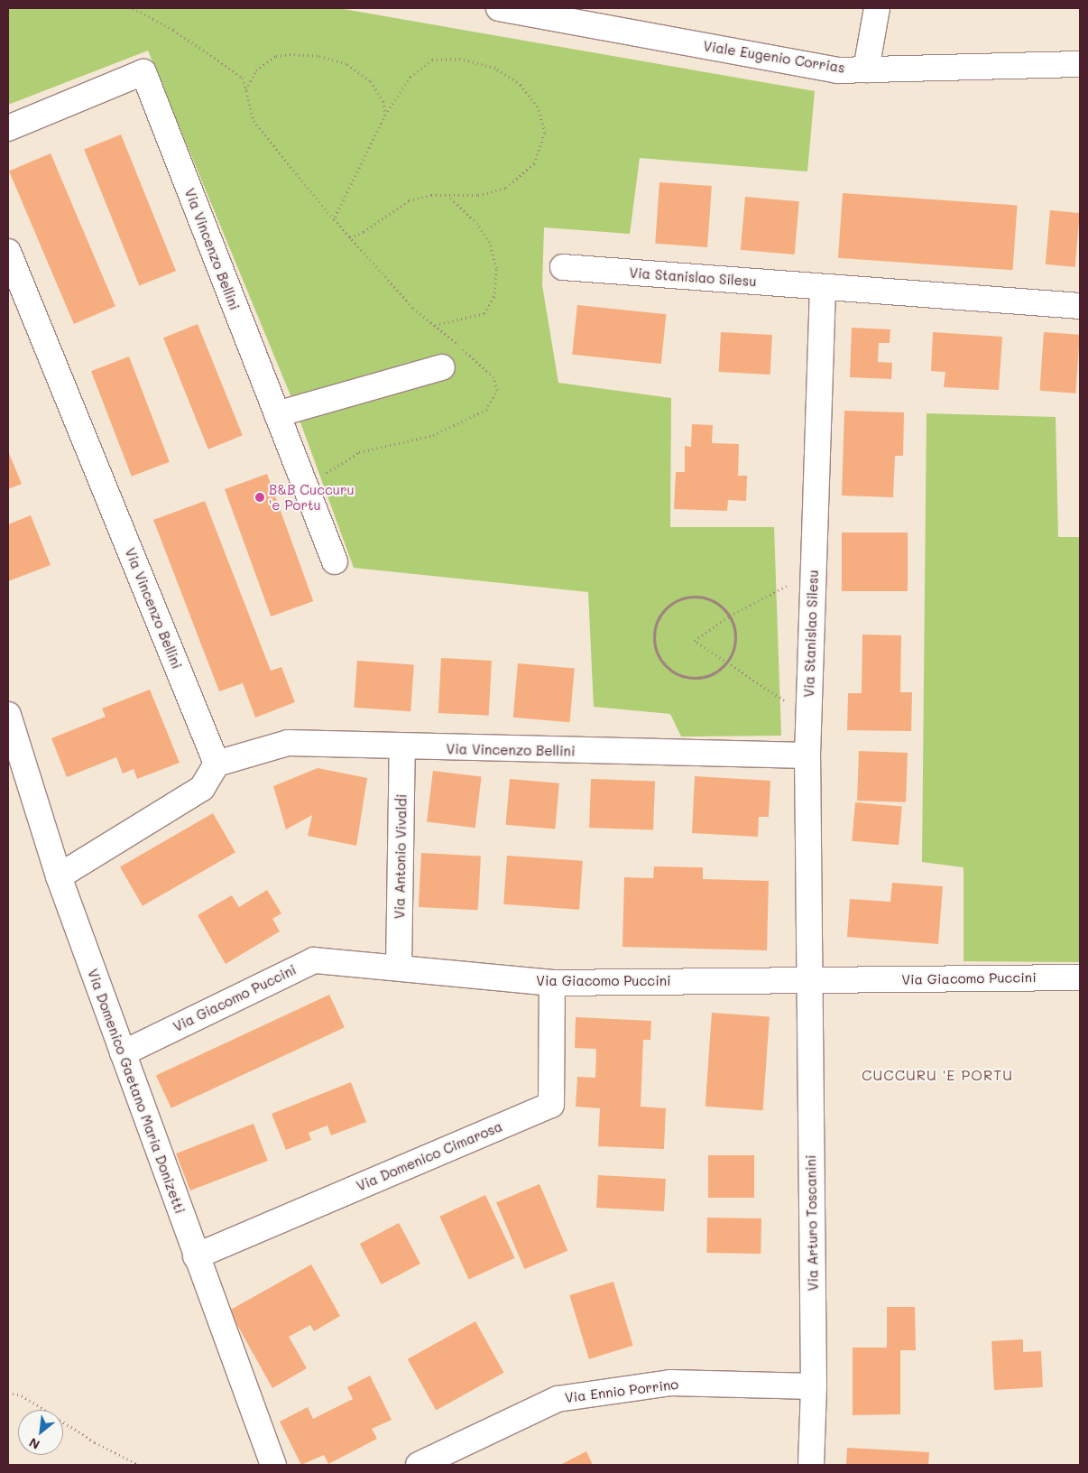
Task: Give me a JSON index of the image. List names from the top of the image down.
{
  "streets": {
    "street": [
      "Viale Eugenio Corrias",
      "Via Vincenzo Bellini",
      "Via Stanislao Silesu",
      "Via Antonio Vivaldi",
      "Via Giacomo Puccini",
      "Via Domenico Gaetano Maria Donizetti",
      "Via Domenico Cimarosa",
      "Via Arturo Toscanini",
      "Via Ennio Porrino"
    ]
  },
  "crossings": [
    ["Via Vincenzo Bellini", "Via Stanislao Silesu"],
    ["Via Vincenzo Bellini", "Via Antonio Vivaldi"],
    ["Via Stanislao Silesu", "Via Giacomo Puccini"],
    ["Via Stanislao Silesu", "Via Arturo Toscanini"],
    ["Via Antonio Vivaldi", "Via Giacomo Puccini"],
    ["Via Giacomo Puccini", "Via Domenico Gaetano Maria Donizetti"],
    ["Via Giacomo Puccini", "Via Domenico Cimarosa"],
    ["Via Giacomo Puccini", "Via Arturo Toscanini"],
    ["Via Domenico Gaetano Maria Donizetti", "Via Domenico Cimarosa"],
    ["Via Arturo Toscanini", "Via Ennio Porrino"]
  ],
  "districts": ["CUCCURU 'E PORTU"],
  "places": ["B&B Cuccuru 'e Portu"],
  "north": "bottom left"
}
